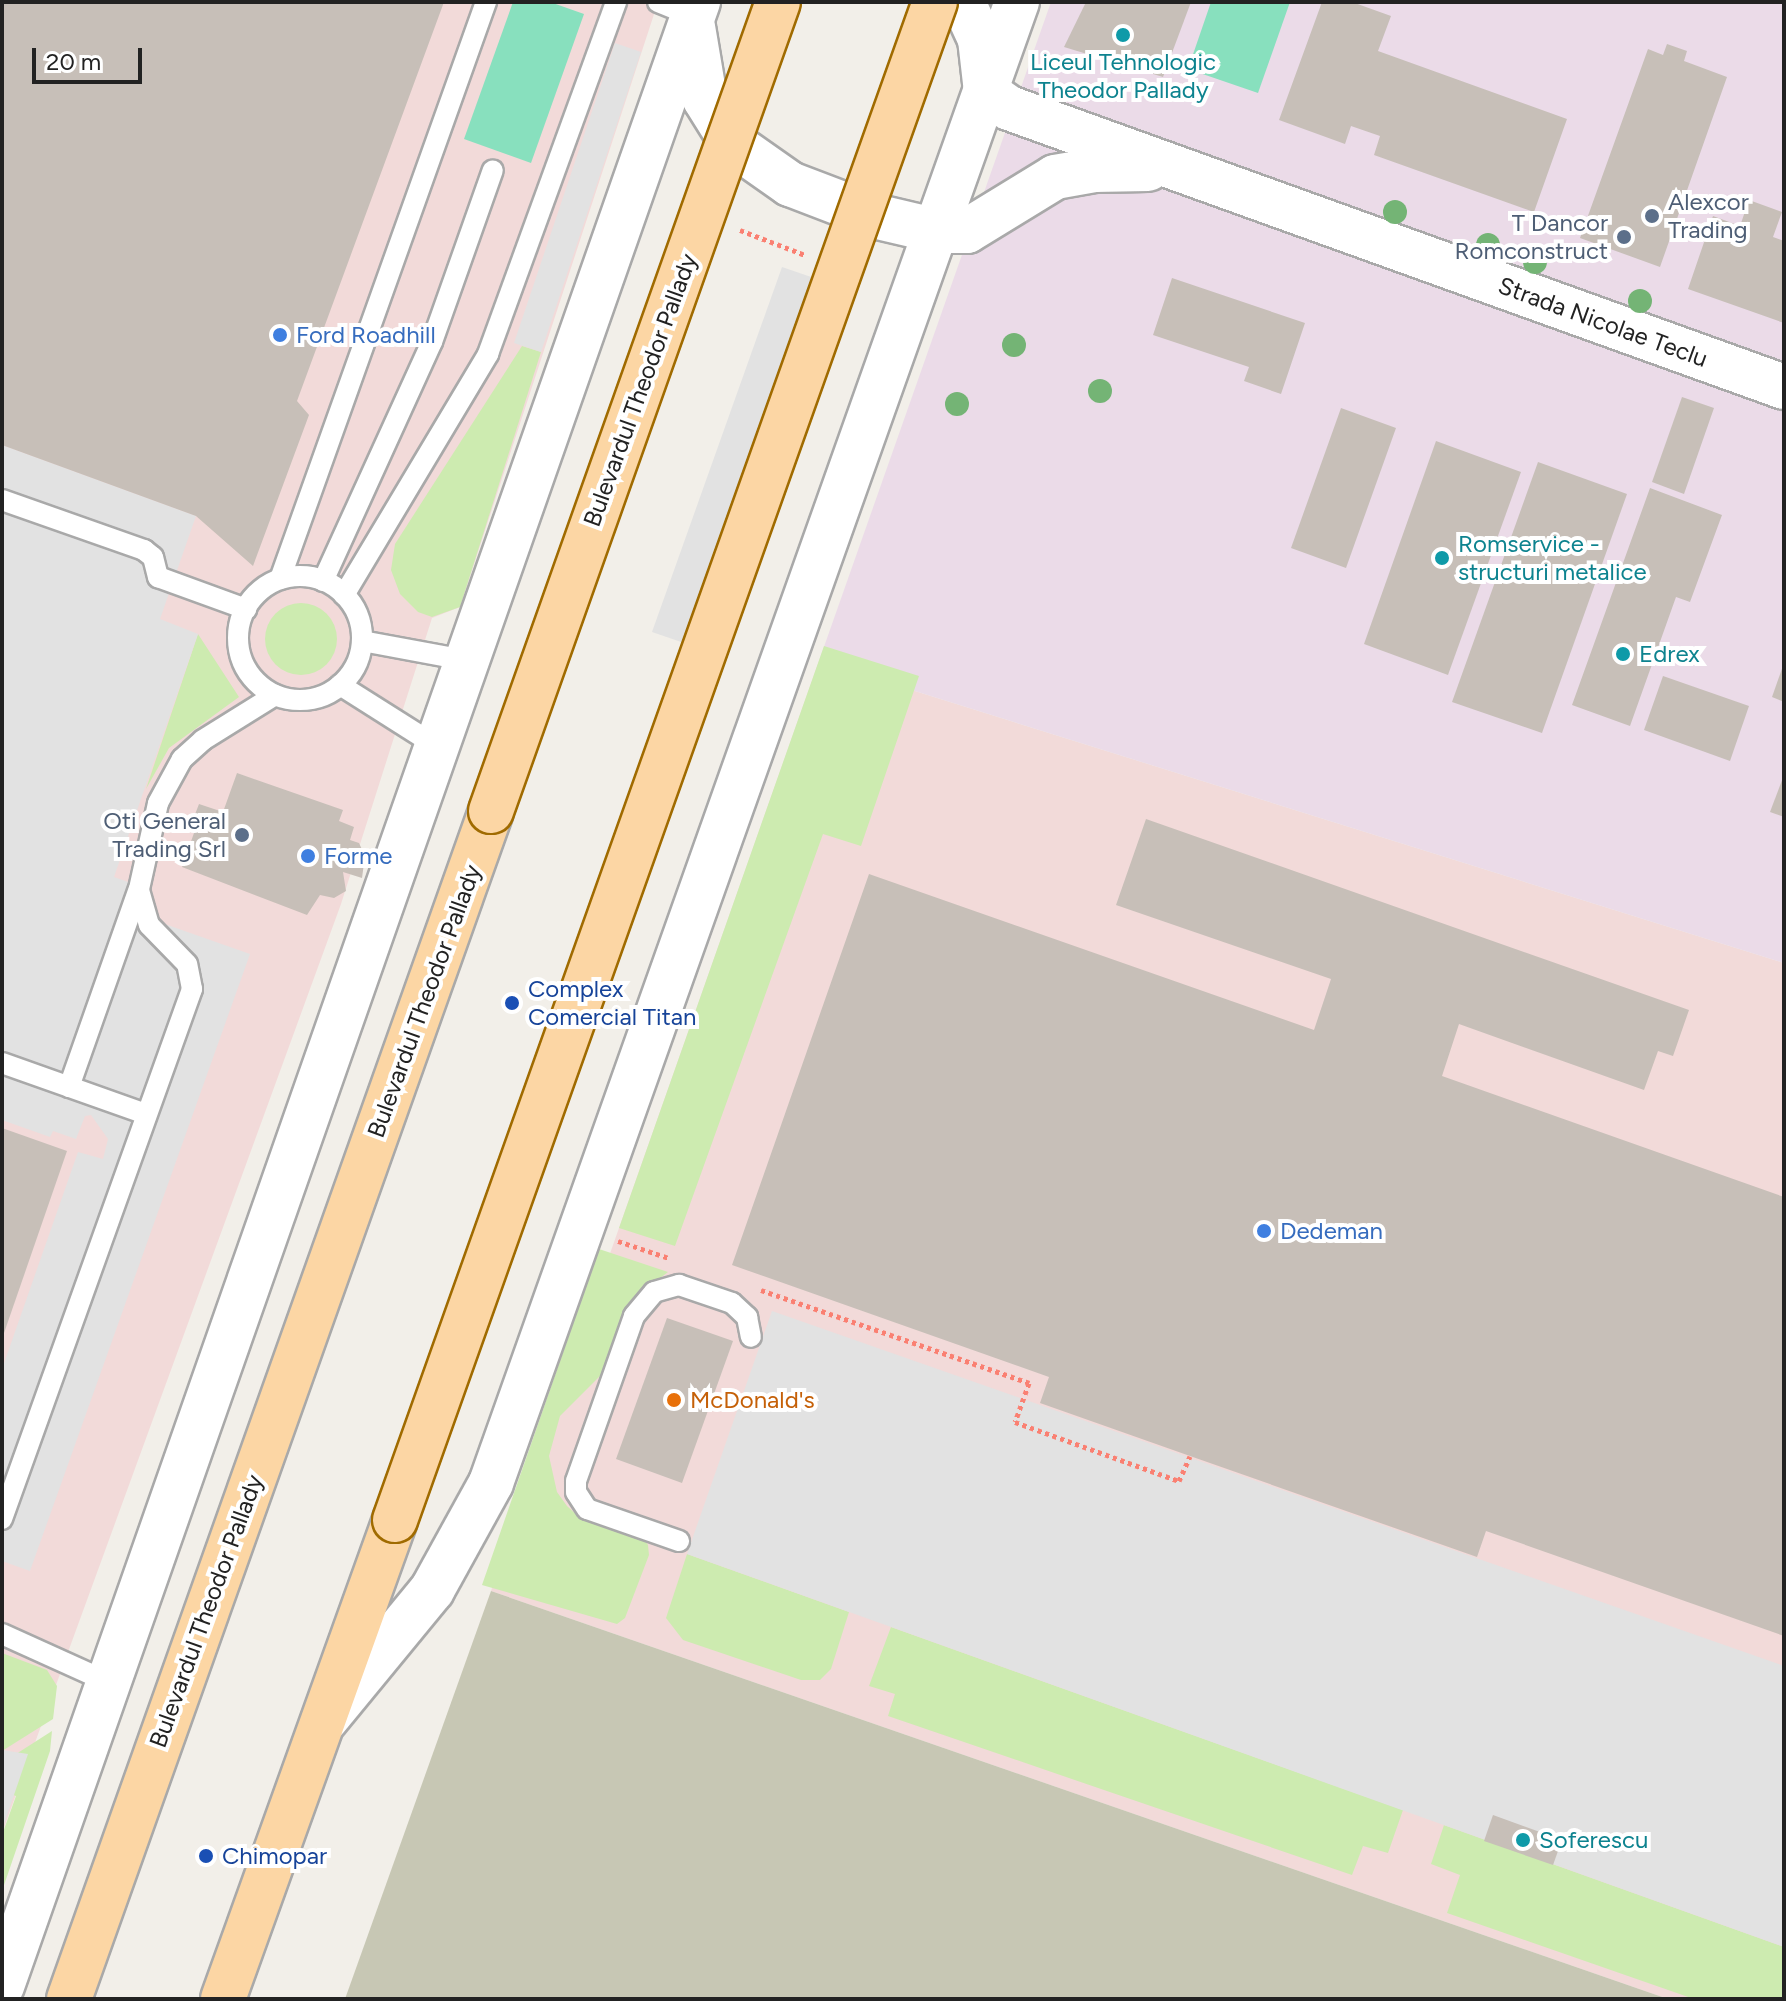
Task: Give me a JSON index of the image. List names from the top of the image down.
{
  "streets": {
    "main road": ["Bulevardul Theodor Pallady"],
    "street": ["Strada Nicolae Teclu"]
  },
  "places": [
    "Liceul Tehnologic Theodor Pallady",
    "Alexcor Trading",
    "T Dancor Romconstruct",
    "Ford Roadhill",
    "Romservice - structuri metalice",
    "Edrex",
    "Oti General Trading Srl",
    "Forme",
    "Complex Comercial Titan",
    "Dedeman",
    "McDonald's",
    "Soferescu",
    "Chimopar"
  ],
  "scale_bar": "20 m"
}
